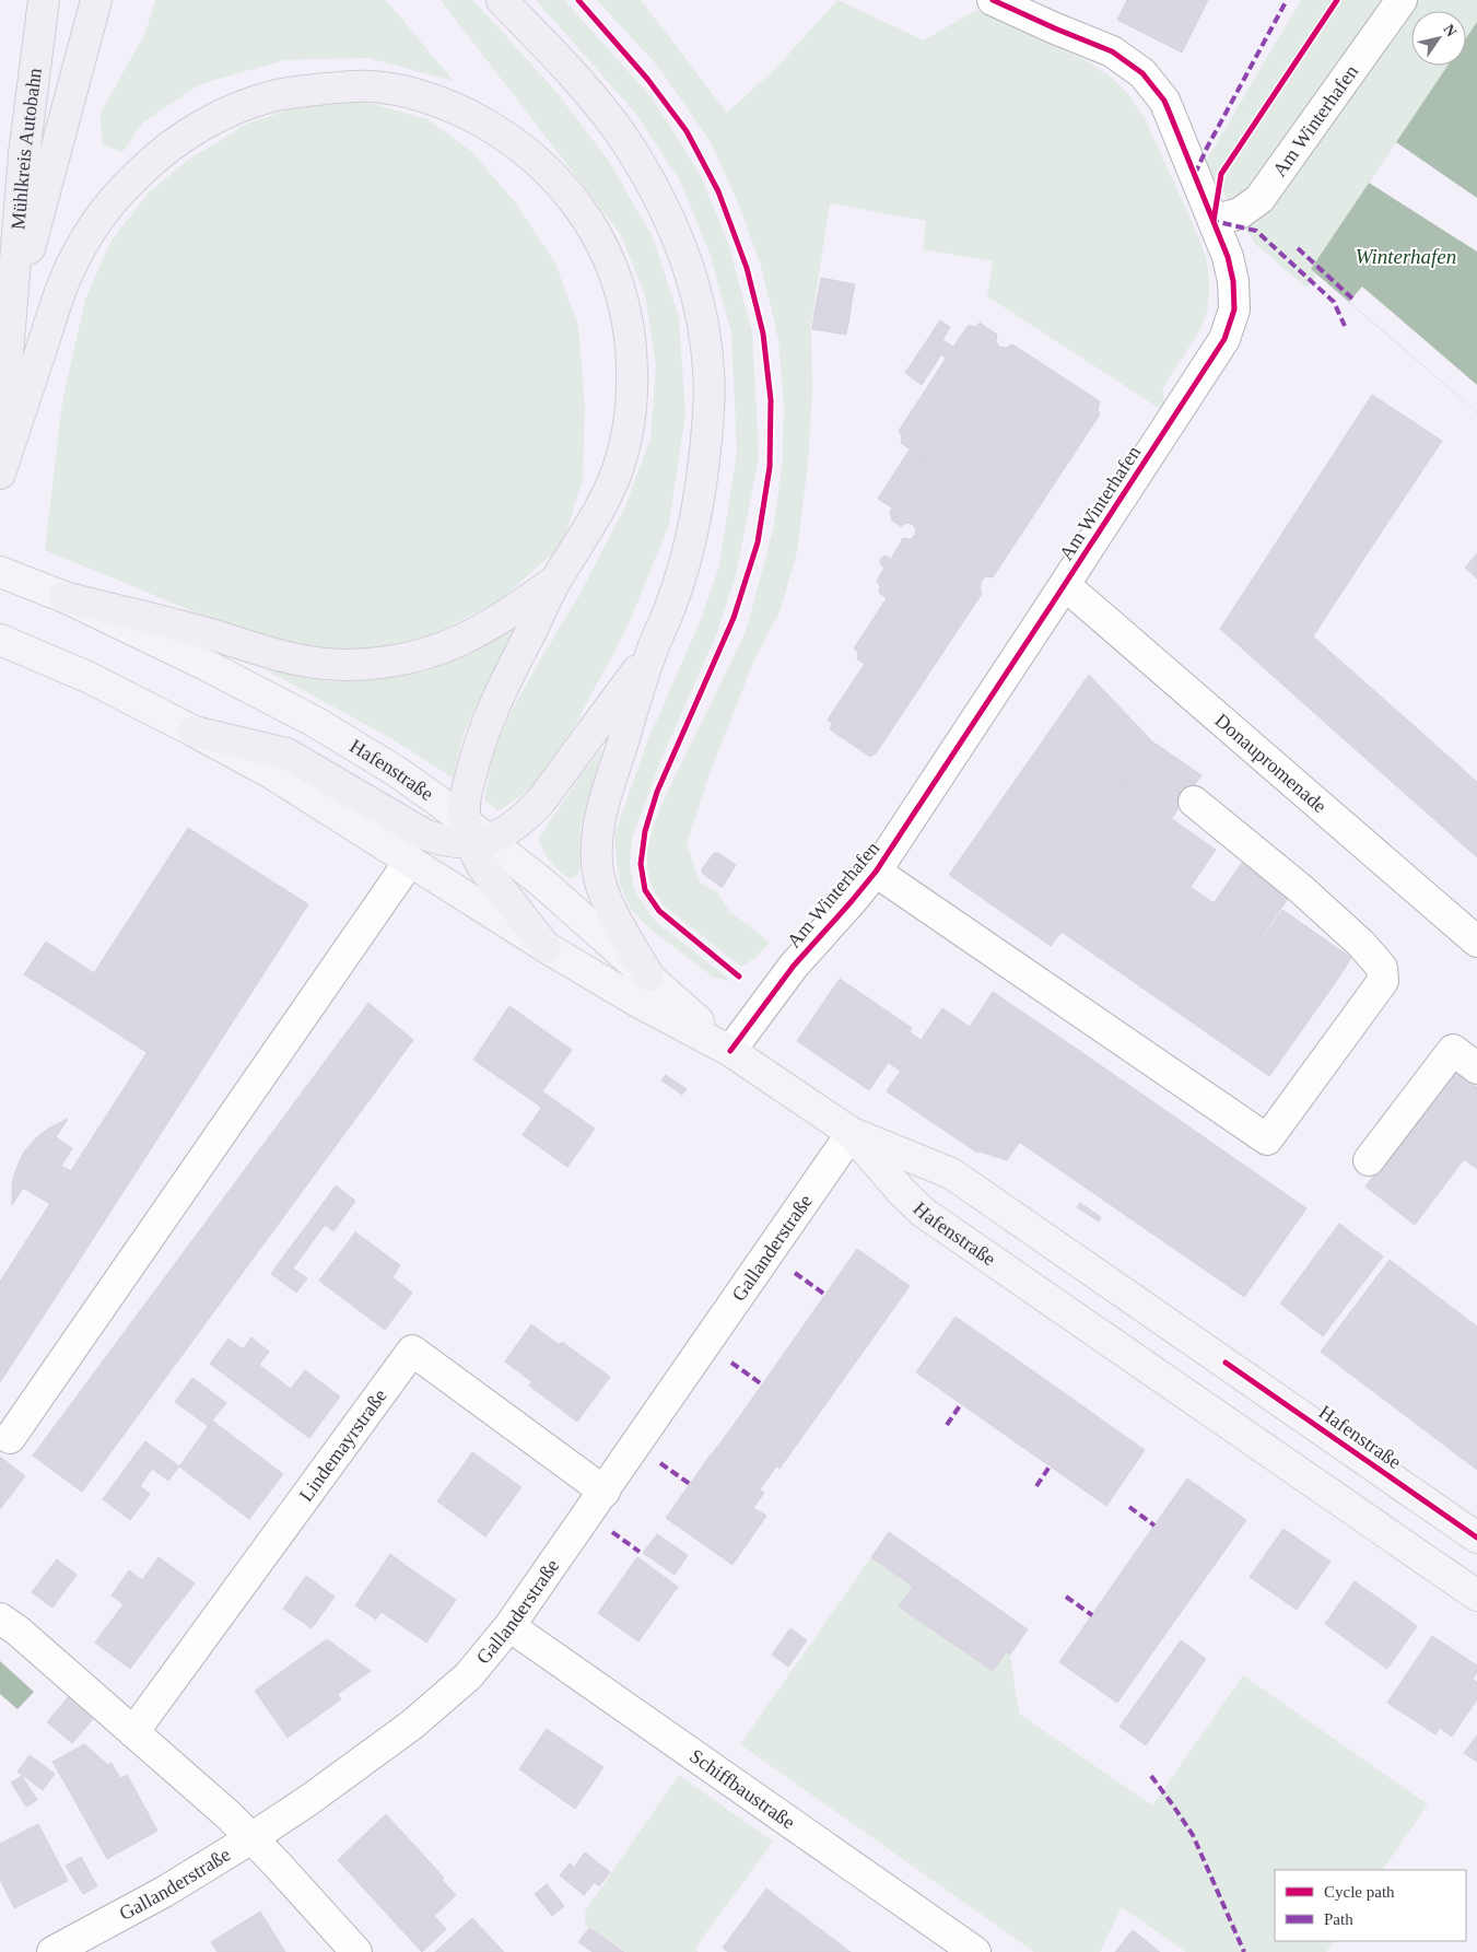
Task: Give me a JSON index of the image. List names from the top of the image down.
{
  "streets": {
    "highway": ["Mühlkreis Autobahn"],
    "main road": ["Hafenstraße"],
    "street": [
      "Am Winterhafen",
      "Donaupromenade",
      "Gallanderstraße",
      "Lindemayrstraße",
      "Schiffbaustraße"
    ]
  },
  "crossings": [
    ["Am Winterhafen", "Donaupromenade"],
    ["Am Winterhafen", "Hafenstraße"],
    ["Hafenstraße", "Gallanderstraße"],
    ["Gallanderstraße", "Lindemayrstraße"],
    ["Gallanderstraße", "Schiffbaustraße"]
  ],
  "water": ["Winterhafen"],
  "legend": ["Cycle path", "Path"],
  "north": "top right"
}
